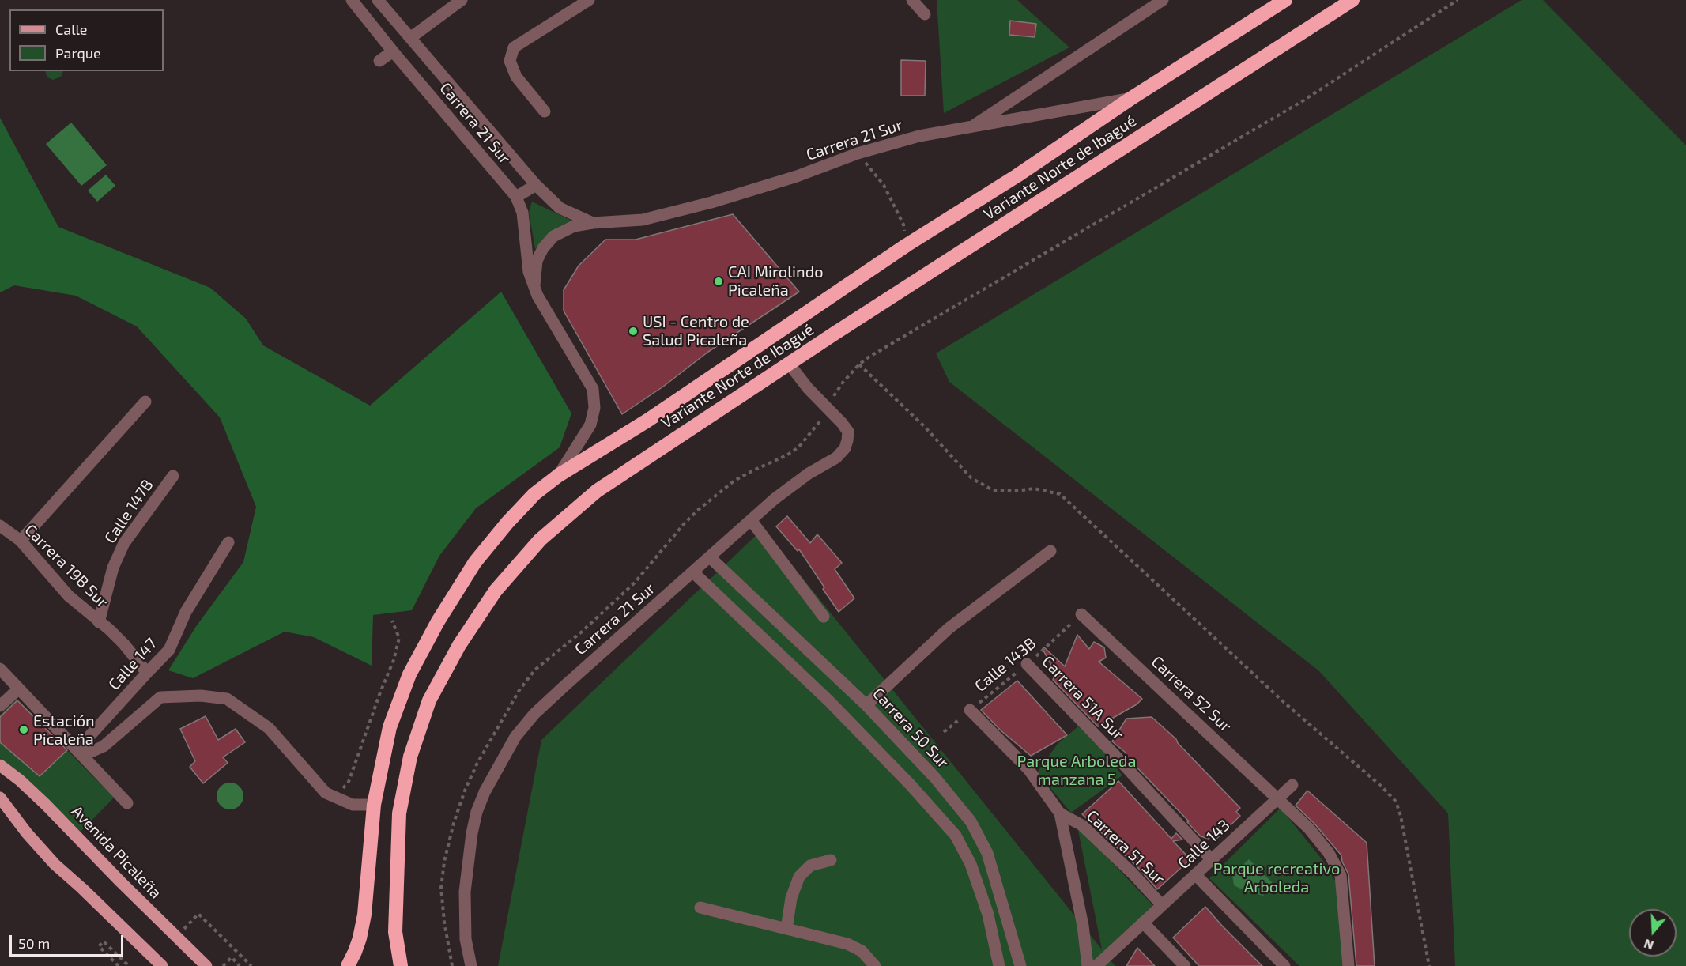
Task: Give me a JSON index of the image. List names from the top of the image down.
{
  "streets": {
    "highway": ["Variante Norte de Ibagué"],
    "main road": ["Avenida Picaleña"],
    "street": [
      "Carrera 21 Sur",
      "Calle 147B",
      "Carrera 19B Sur",
      "Calle 147",
      "Carrera 52 Sur",
      "Carrera 51A Sur",
      "Carrera 50 Sur",
      "Calle 143",
      "Carrera 51 Sur"
    ],
    "path": ["Calle 143B"]
  },
  "crossings": [
    ["Carrera 21 Sur", "Variante Norte de Ibagué"],
    ["Carrera 21 Sur", "Carrera 50 Sur"],
    ["Calle 147B", "Carrera 19B Sur"],
    ["Carrera 19B Sur", "Calle 147"],
    ["Calle 143B", "Carrera 52 Sur"],
    ["Calle 143B", "Carrera 51A Sur"],
    ["Calle 143B", "Carrera 51 Sur"],
    ["Carrera 52 Sur", "Calle 143"],
    ["Carrera 51A Sur", "Calle 143"],
    ["Calle 143", "Carrera 51 Sur"]
  ],
  "parks": ["Parque Arboleda manzana 5", "Parque recreativo Arboleda"],
  "places": ["CAI Mirolindo Picaleña", "USI - Centro de Salud Picaleña", "Estación Picaleña"],
  "legend": ["Calle", "Parque"],
  "scale_bar": "50 m",
  "north": "bottom"
}
